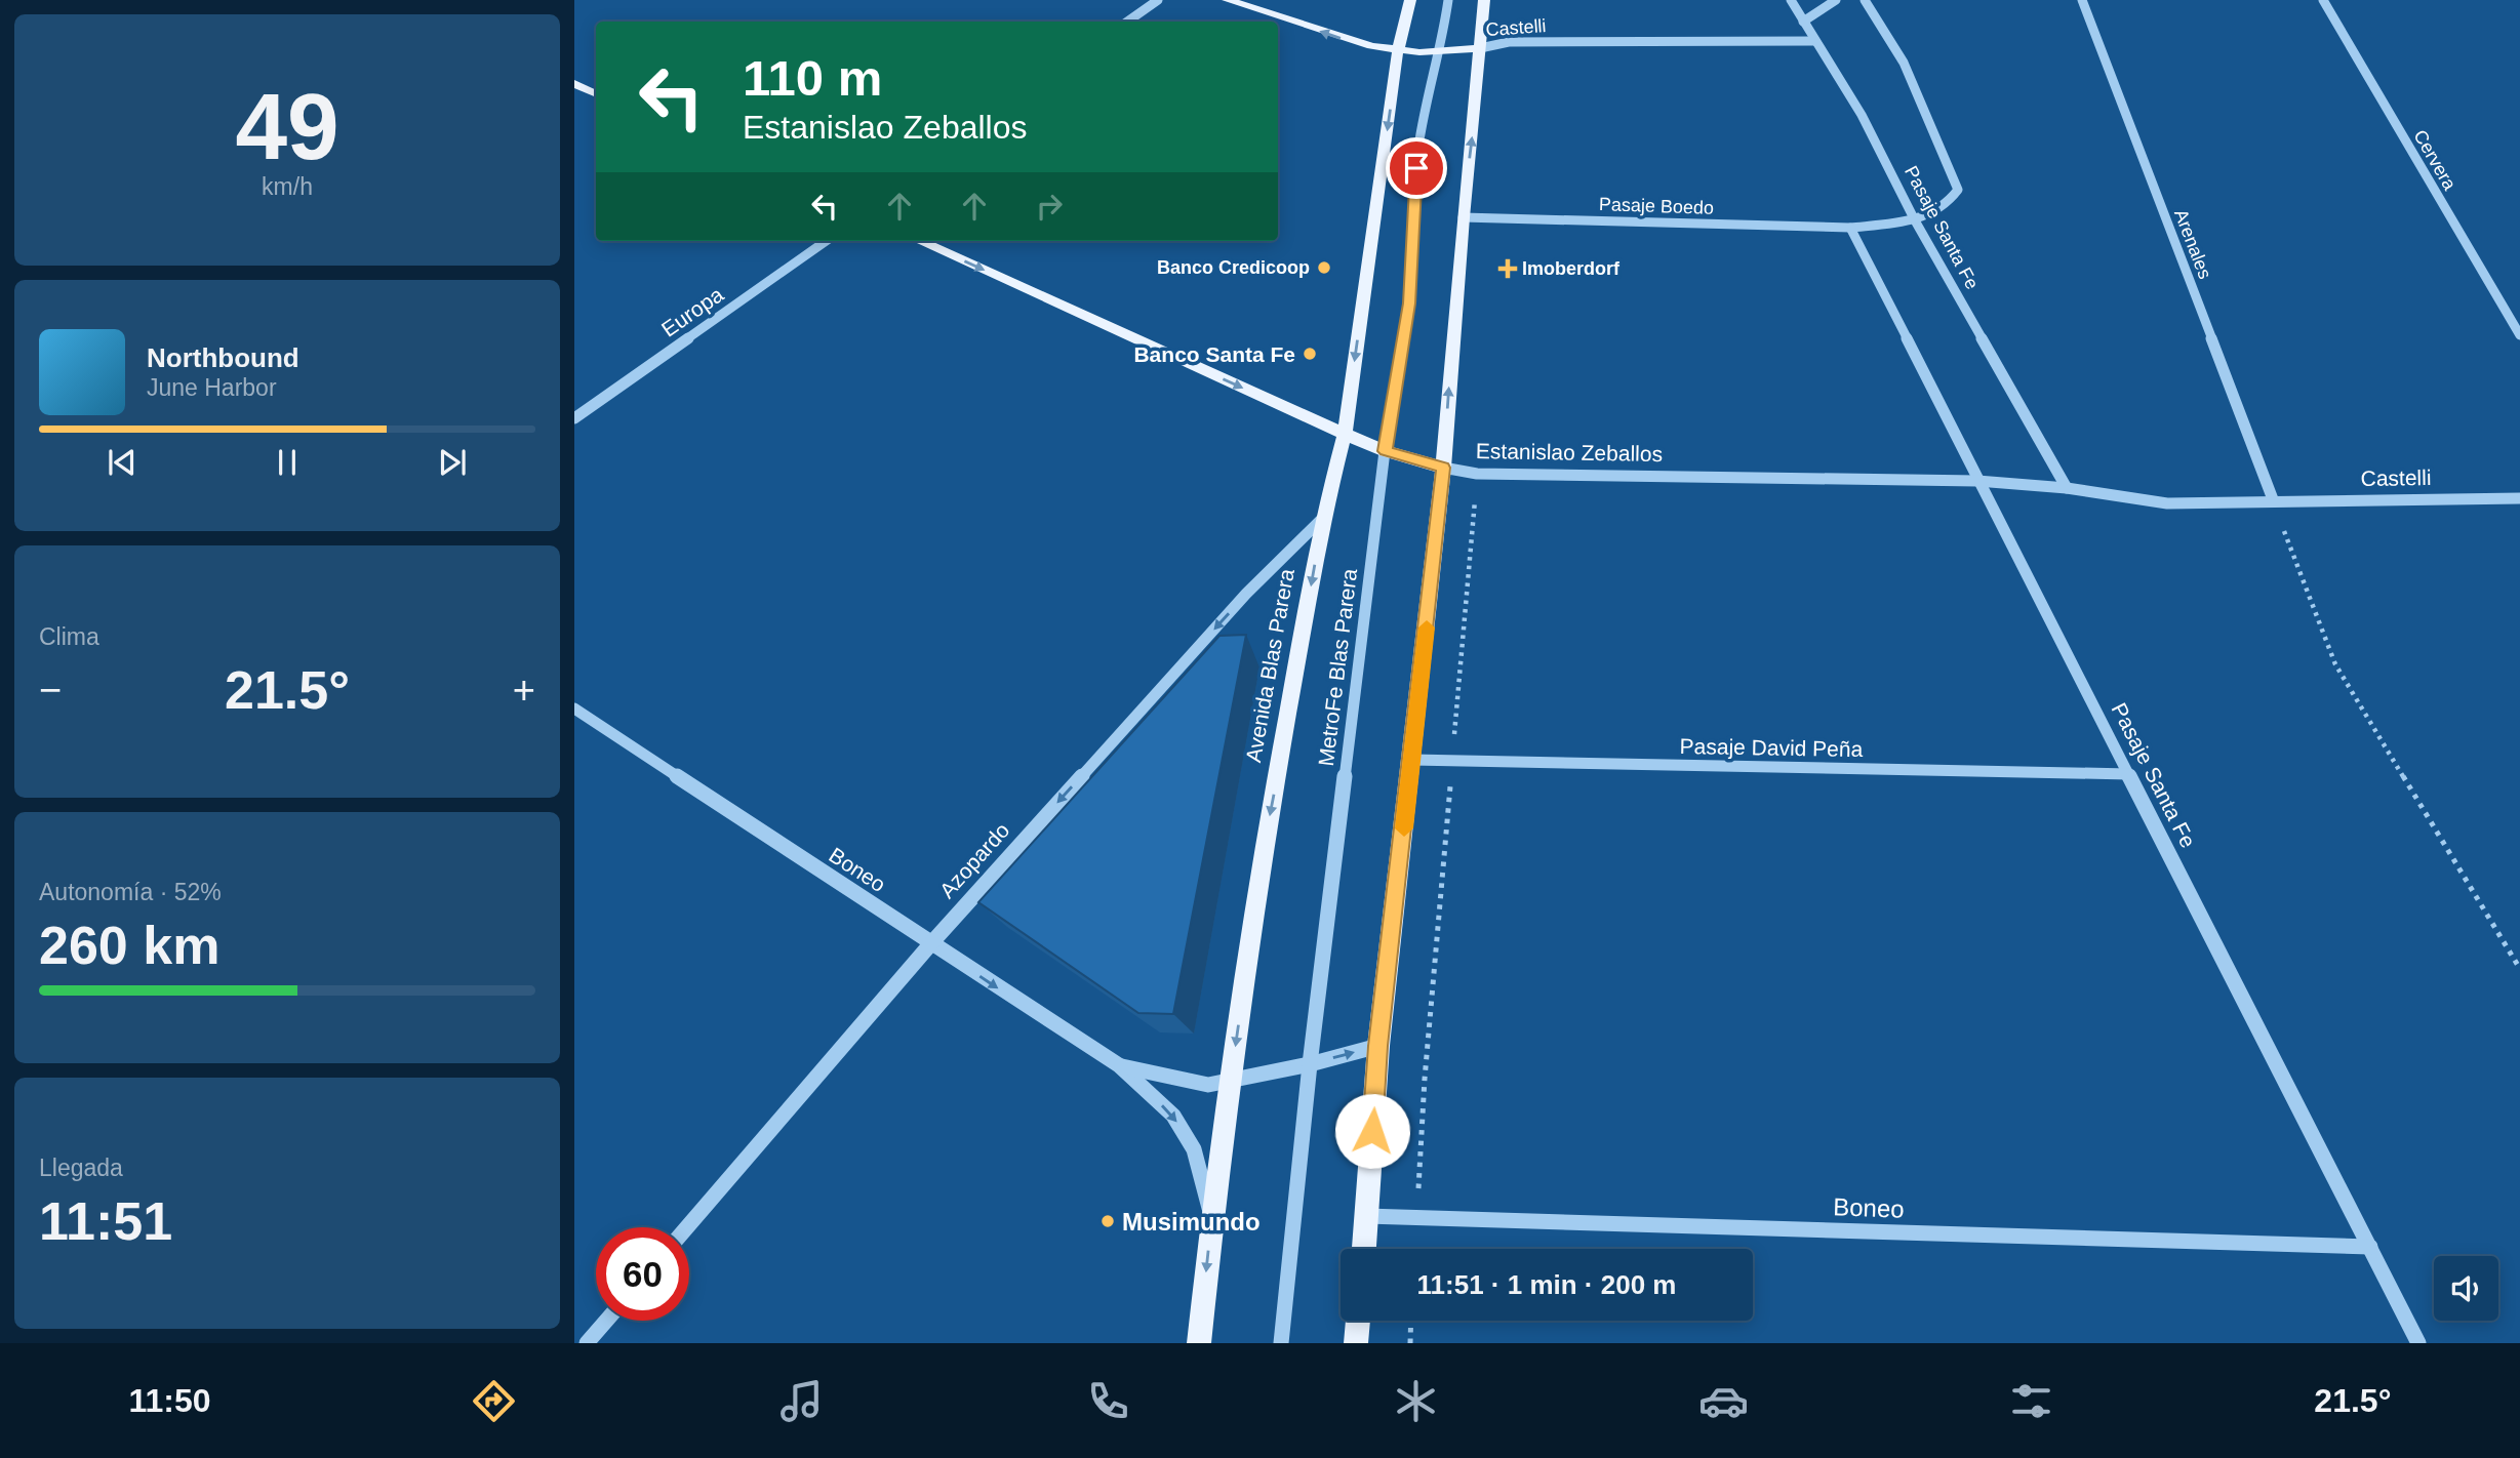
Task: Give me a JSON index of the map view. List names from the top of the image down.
{
  "streets": {
    "main road": ["Castelli", "Estanislao Zeballos", "Avenida Blas Parera"],
    "street": [
      "Cervera",
      "Pasaje Boedo",
      "Pasaje Santa Fe",
      "Arenales",
      "Europa",
      "MetroFe Blas Parera",
      "Pasaje David Peña",
      "Azopardo",
      "Boneo"
    ]
  },
  "crossings": [
    ["Castelli", "Pasaje Santa Fe"],
    ["Castelli", "Arenales"],
    ["Castelli", "Estanislao Zeballos"],
    ["Castelli", "Avenida Blas Parera"],
    ["Castelli", "MetroFe Blas Parera"],
    ["Pasaje Boedo", "Pasaje Santa Fe"],
    ["Pasaje Santa Fe", "Estanislao Zeballos"],
    ["Pasaje Santa Fe", "Pasaje David Peña"],
    ["Pasaje Santa Fe", "Boneo"],
    ["Arenales", "Estanislao Zeballos"],
    ["Estanislao Zeballos", "Avenida Blas Parera"],
    ["Estanislao Zeballos", "MetroFe Blas Parera"],
    ["Avenida Blas Parera", "Azopardo"],
    ["Avenida Blas Parera", "Boneo"],
    ["MetroFe Blas Parera", "Boneo"],
    ["Azopardo", "Boneo"]
  ],
  "one_way": ["Azopardo"],
  "places": {
    "other": ["Banco Credicoop", "Banco Santa Fe", "Musimundo"],
    "health": ["Imoberdorf"]
  },
  "page": {
    "tile": [
      ["49", "km/h"],
      "Clima",
      ["Autonomía · 52%", "260 km"],
      ["Llegada", "11:51"]
    ],
    "turn": ["110 m", "Estanislao Zeballos"],
    "song": ["Northbound", "June Harbor"],
    "heat": ["−", "21.5°", "+"],
    "limit": "60",
    "trip": "11:51 · 1 min · 200 m",
    "tabs": ["11:50", "21.5°"]
  }
}
